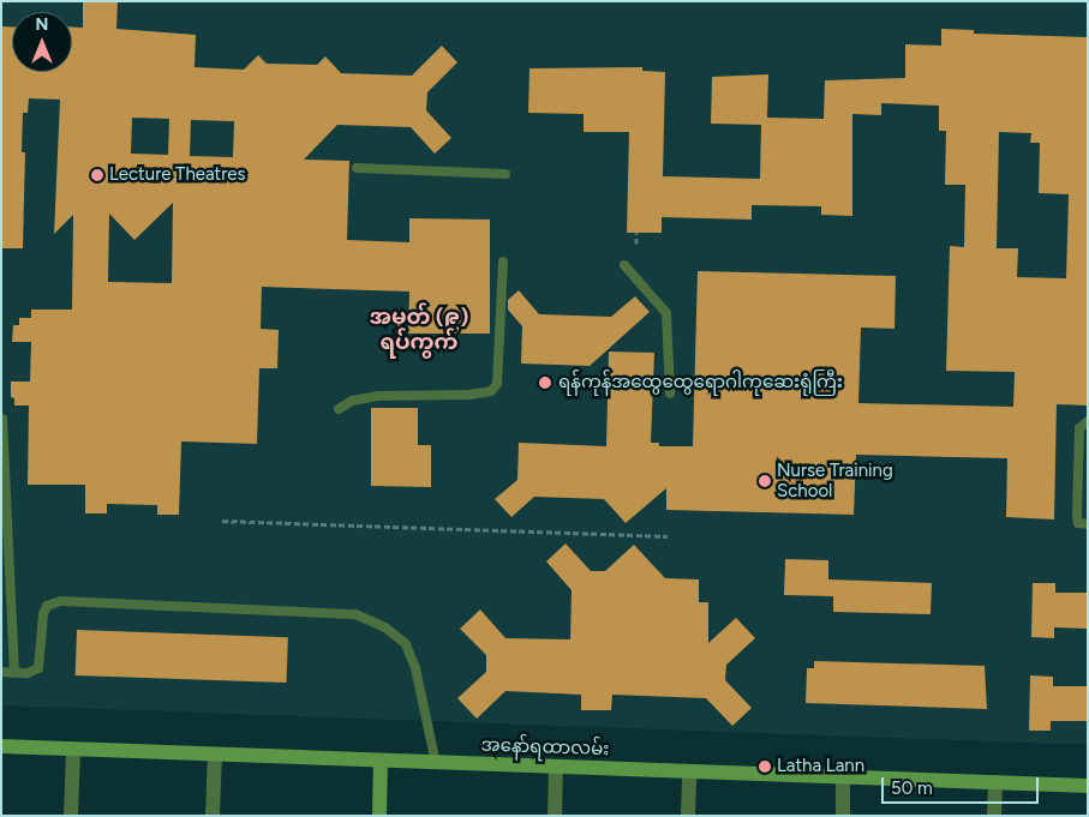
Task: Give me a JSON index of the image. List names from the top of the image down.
{
  "streets": {
    "main road": ["အနော်ရထာလမ်း"]
  },
  "districts": ["အမှတ် (၉) ရပ်ကွက်"],
  "places": [
    "Lecture Theatres",
    "ရန်ကုန်အထွေထွေရောဂါကုဆေးရုံကြီး",
    "Nurse Training School",
    "Latha Lann"
  ],
  "scale_bar": "50 m",
  "north": "top"
}
